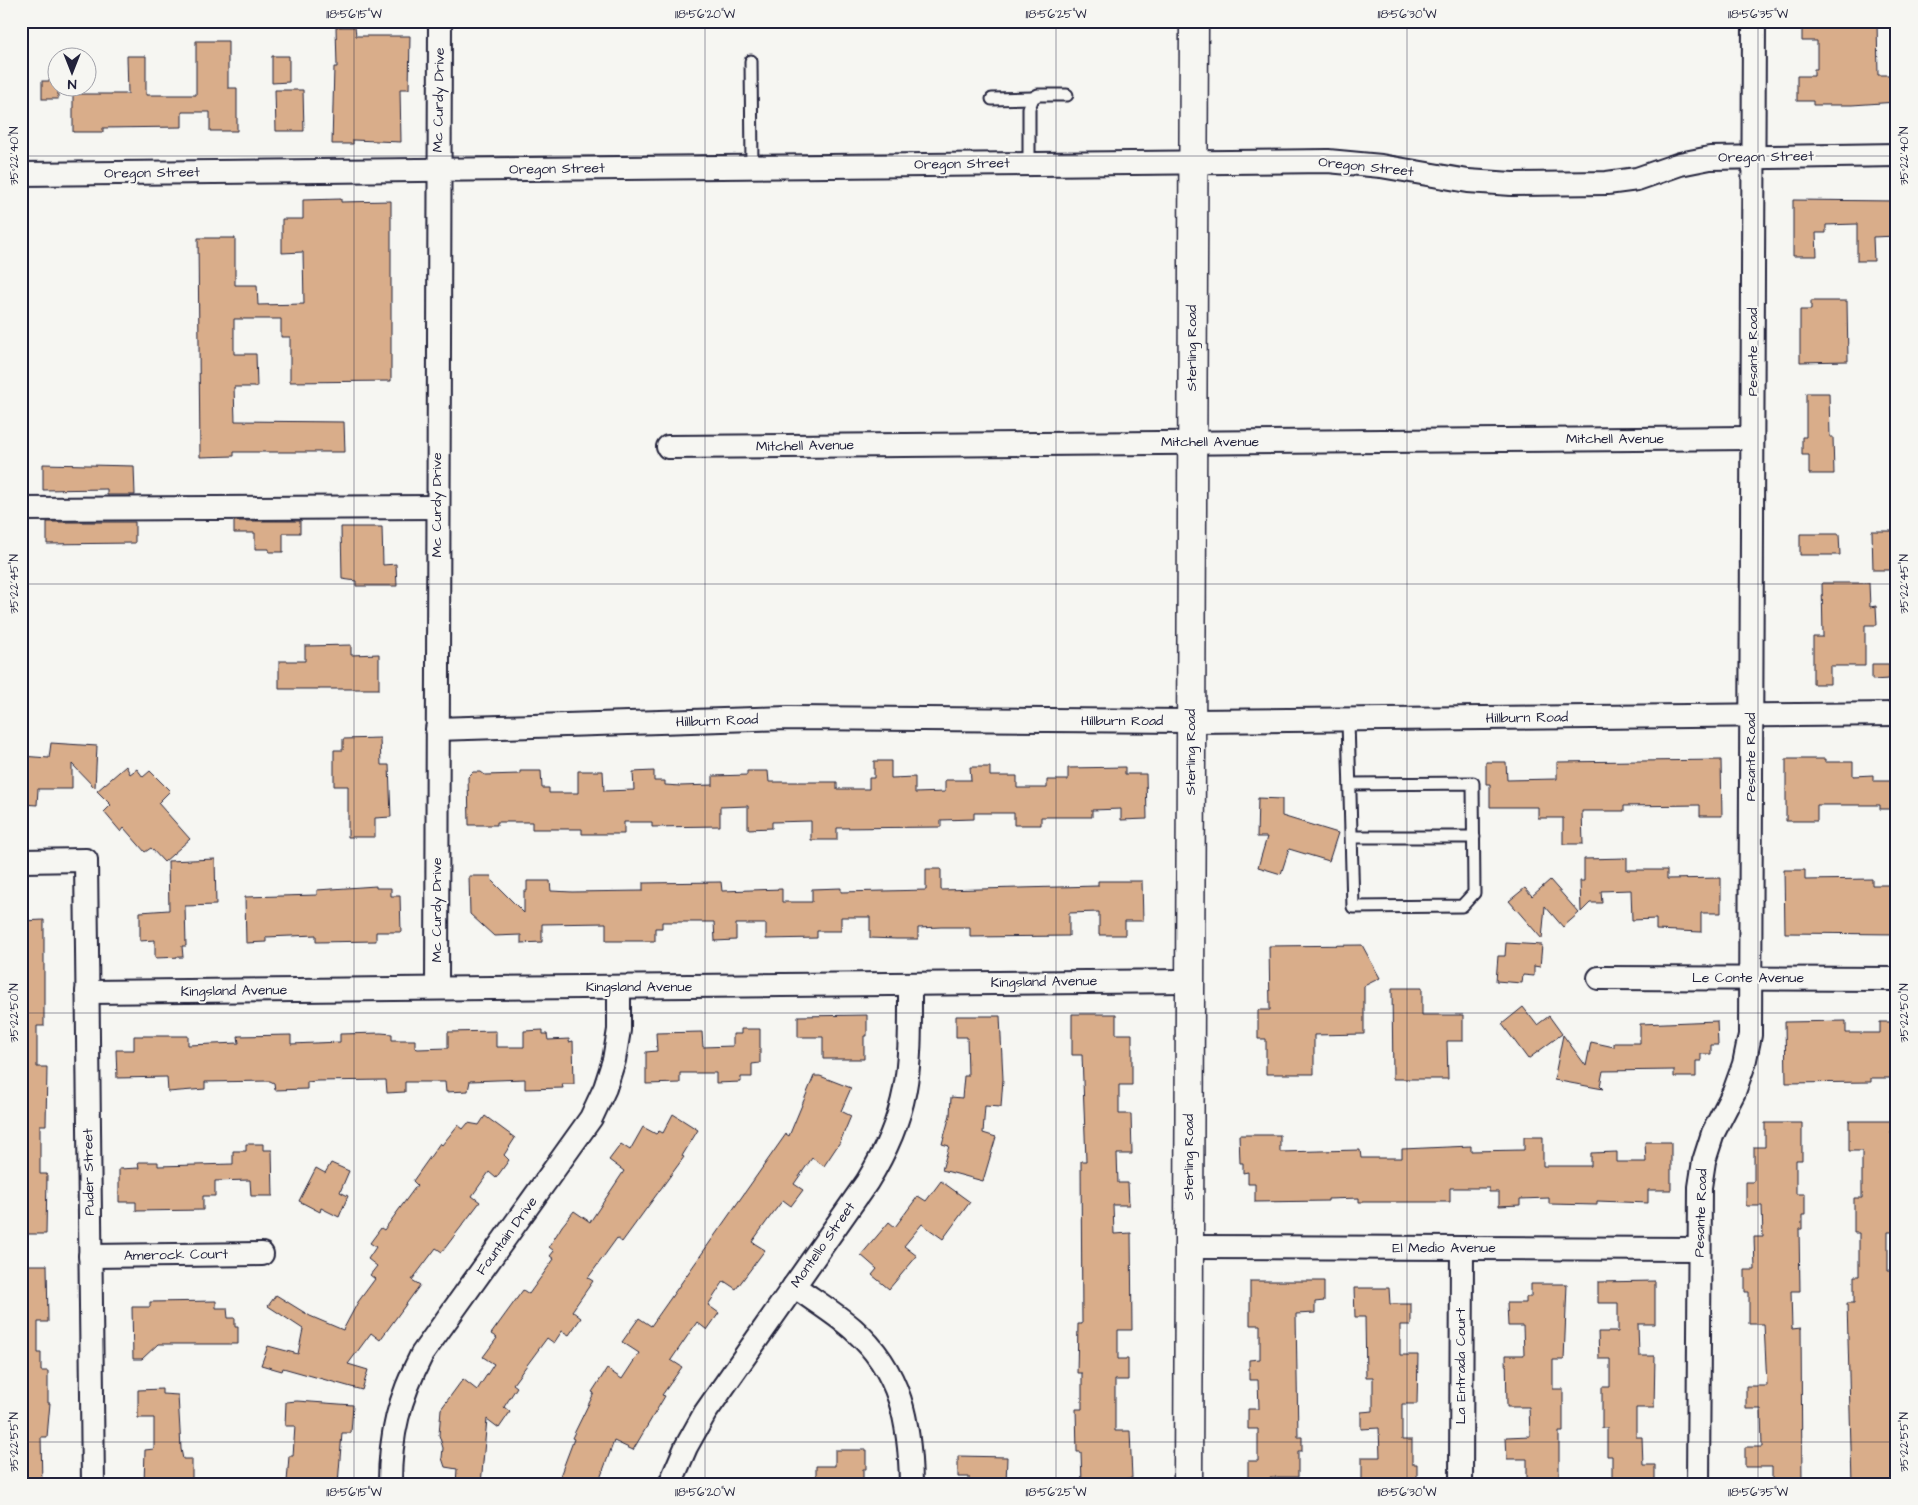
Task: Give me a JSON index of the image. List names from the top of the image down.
{
  "streets": {
    "street": [
      "Mc Curdy Drive",
      "Oregon Street",
      "Sterling Road",
      "Pesante Road",
      "Mitchell Avenue",
      "Hillburn Road",
      "Le Conte Avenue",
      "Kingsland Avenue",
      "Puder Street",
      "Fountain Drive",
      "Montello Street",
      "El Medio Avenue",
      "Amerock Court",
      "La Entrada Court"
    ]
  },
  "crossings": [
    ["Mc Curdy Drive", "Oregon Street"],
    ["Mc Curdy Drive", "Hillburn Road"],
    ["Mc Curdy Drive", "Kingsland Avenue"],
    ["Oregon Street", "Sterling Road"],
    ["Oregon Street", "Pesante Road"],
    ["Sterling Road", "Mitchell Avenue"],
    ["Sterling Road", "Hillburn Road"],
    ["Sterling Road", "Kingsland Avenue"],
    ["Sterling Road", "El Medio Avenue"],
    ["Pesante Road", "Mitchell Avenue"],
    ["Pesante Road", "Hillburn Road"],
    ["Pesante Road", "Le Conte Avenue"],
    ["Pesante Road", "El Medio Avenue"],
    ["Kingsland Avenue", "Puder Street"],
    ["Kingsland Avenue", "Fountain Drive"],
    ["Kingsland Avenue", "Montello Street"],
    ["Puder Street", "Amerock Court"],
    ["El Medio Avenue", "La Entrada Court"]
  ],
  "north": "bottom",
  "coordinates": [
    "118°56'15\"W",
    "118°56'20\"W",
    "118°56'25\"W",
    "118°56'30\"W",
    "118°56'35\"W",
    "35°22'40\"N",
    "35°22'45\"N",
    "35°22'50\"N",
    "35°22'55\"N"
  ]
}
